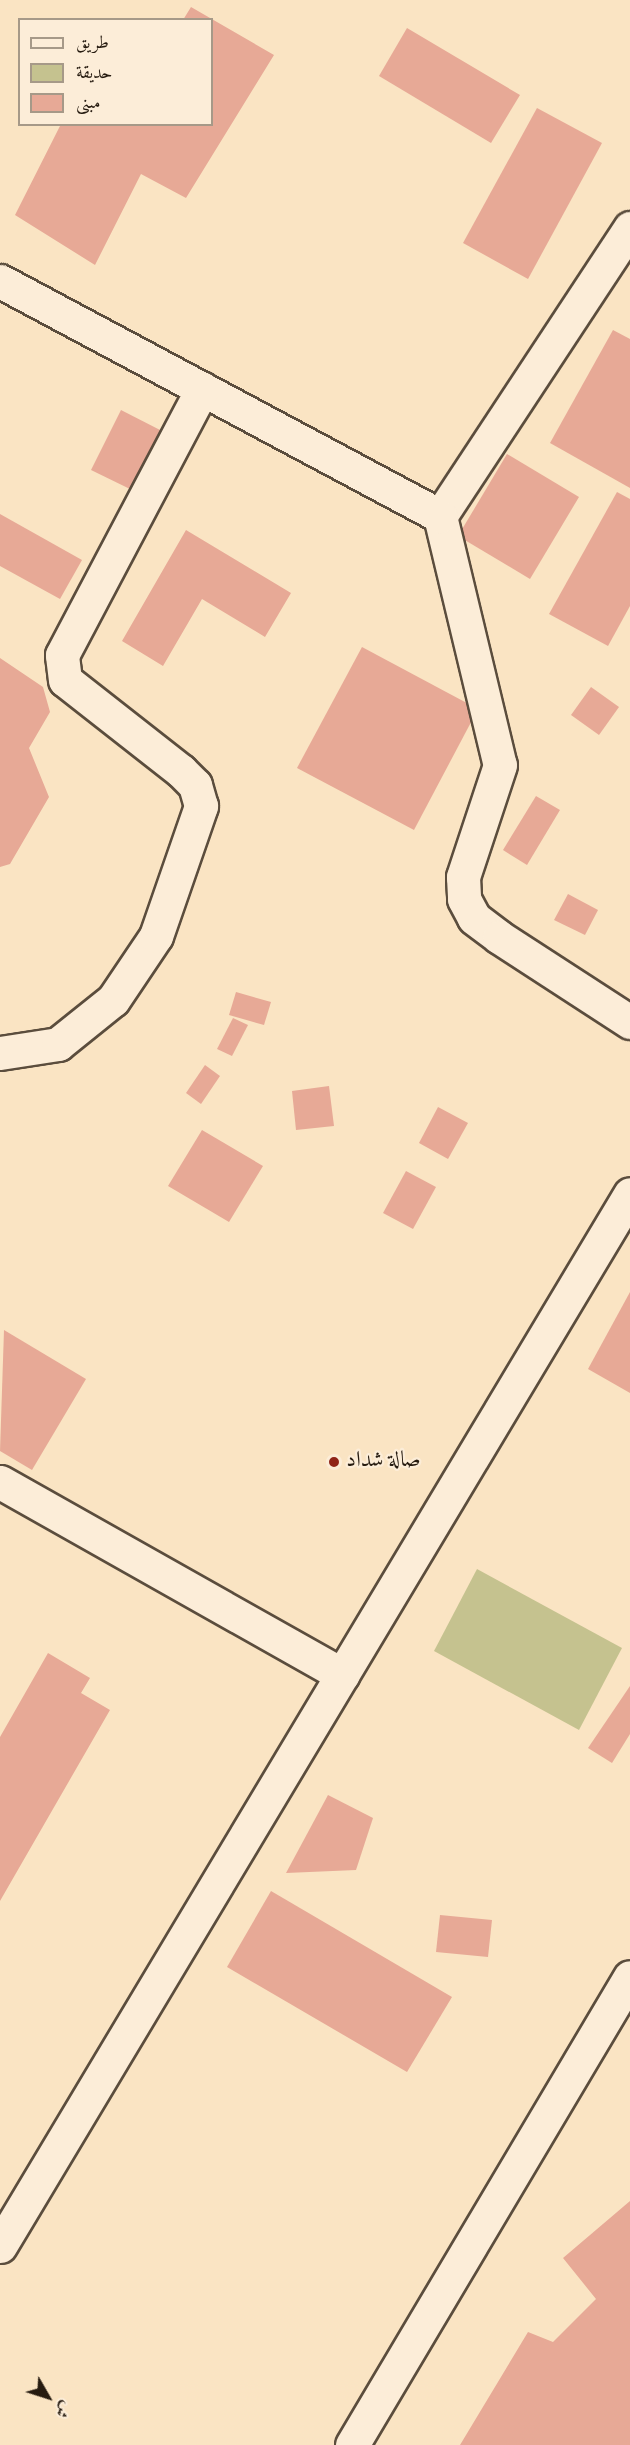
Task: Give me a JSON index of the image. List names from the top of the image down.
{
  "places": ["صالة شداد"],
  "legend": ["طريق", "حديقة", "مبنى"],
  "north": "bottom right"
}
